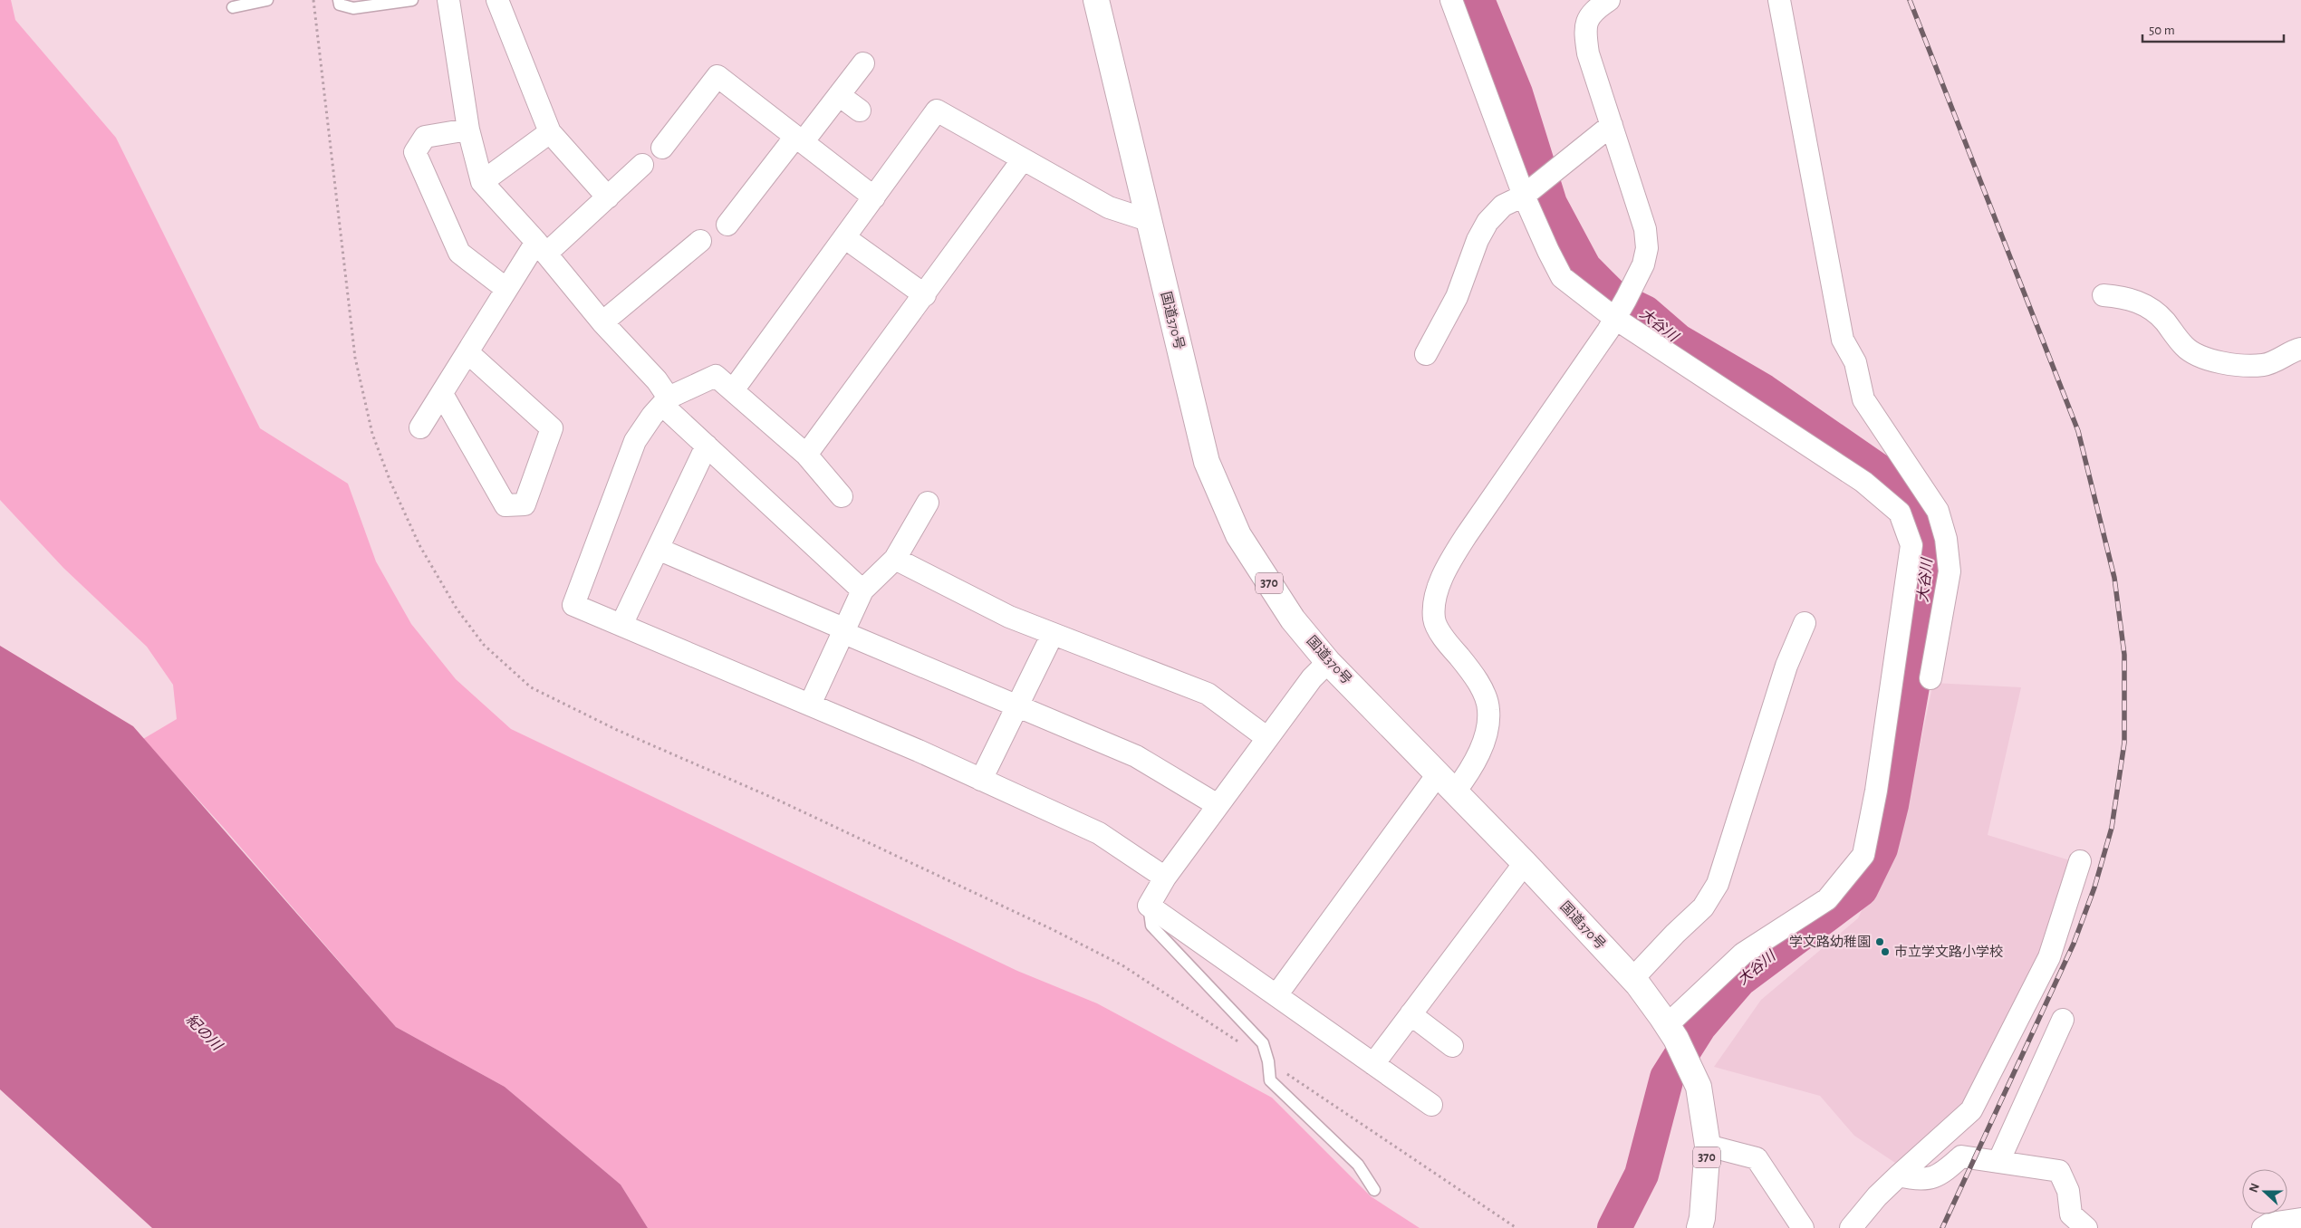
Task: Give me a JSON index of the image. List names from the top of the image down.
{
  "streets": {
    "highway": ["国道370号", "370"]
  },
  "water": ["大谷川", "紀の川"],
  "places": ["学文路幼稚園", "市立学文路小学校"],
  "scale_bar": "50 m",
  "north": "left"
}
